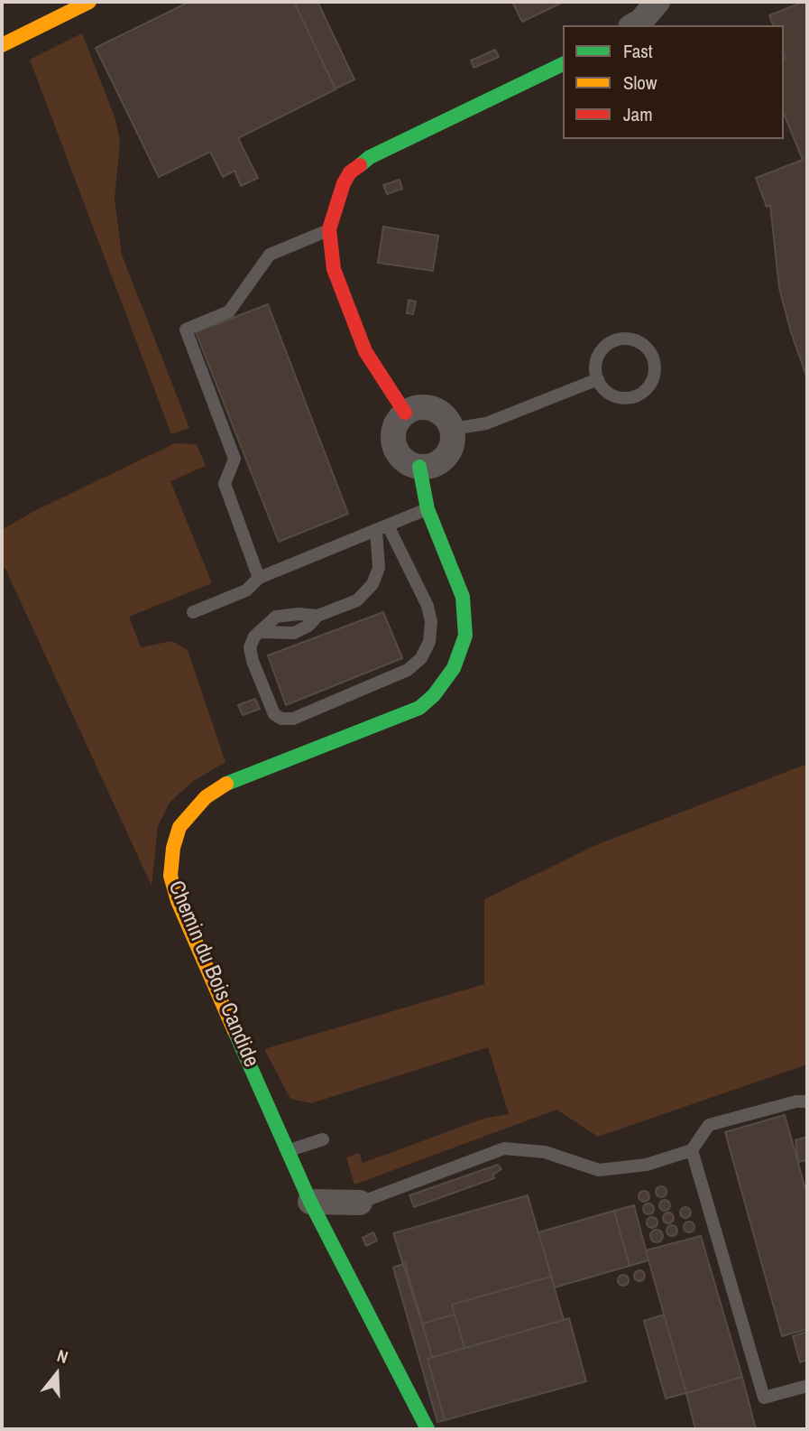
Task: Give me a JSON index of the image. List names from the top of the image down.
{
  "streets": {
    "street": ["Chemin du Bois Candide"]
  },
  "legend": ["Fast", "Slow", "Jam"],
  "north": "top"
}
